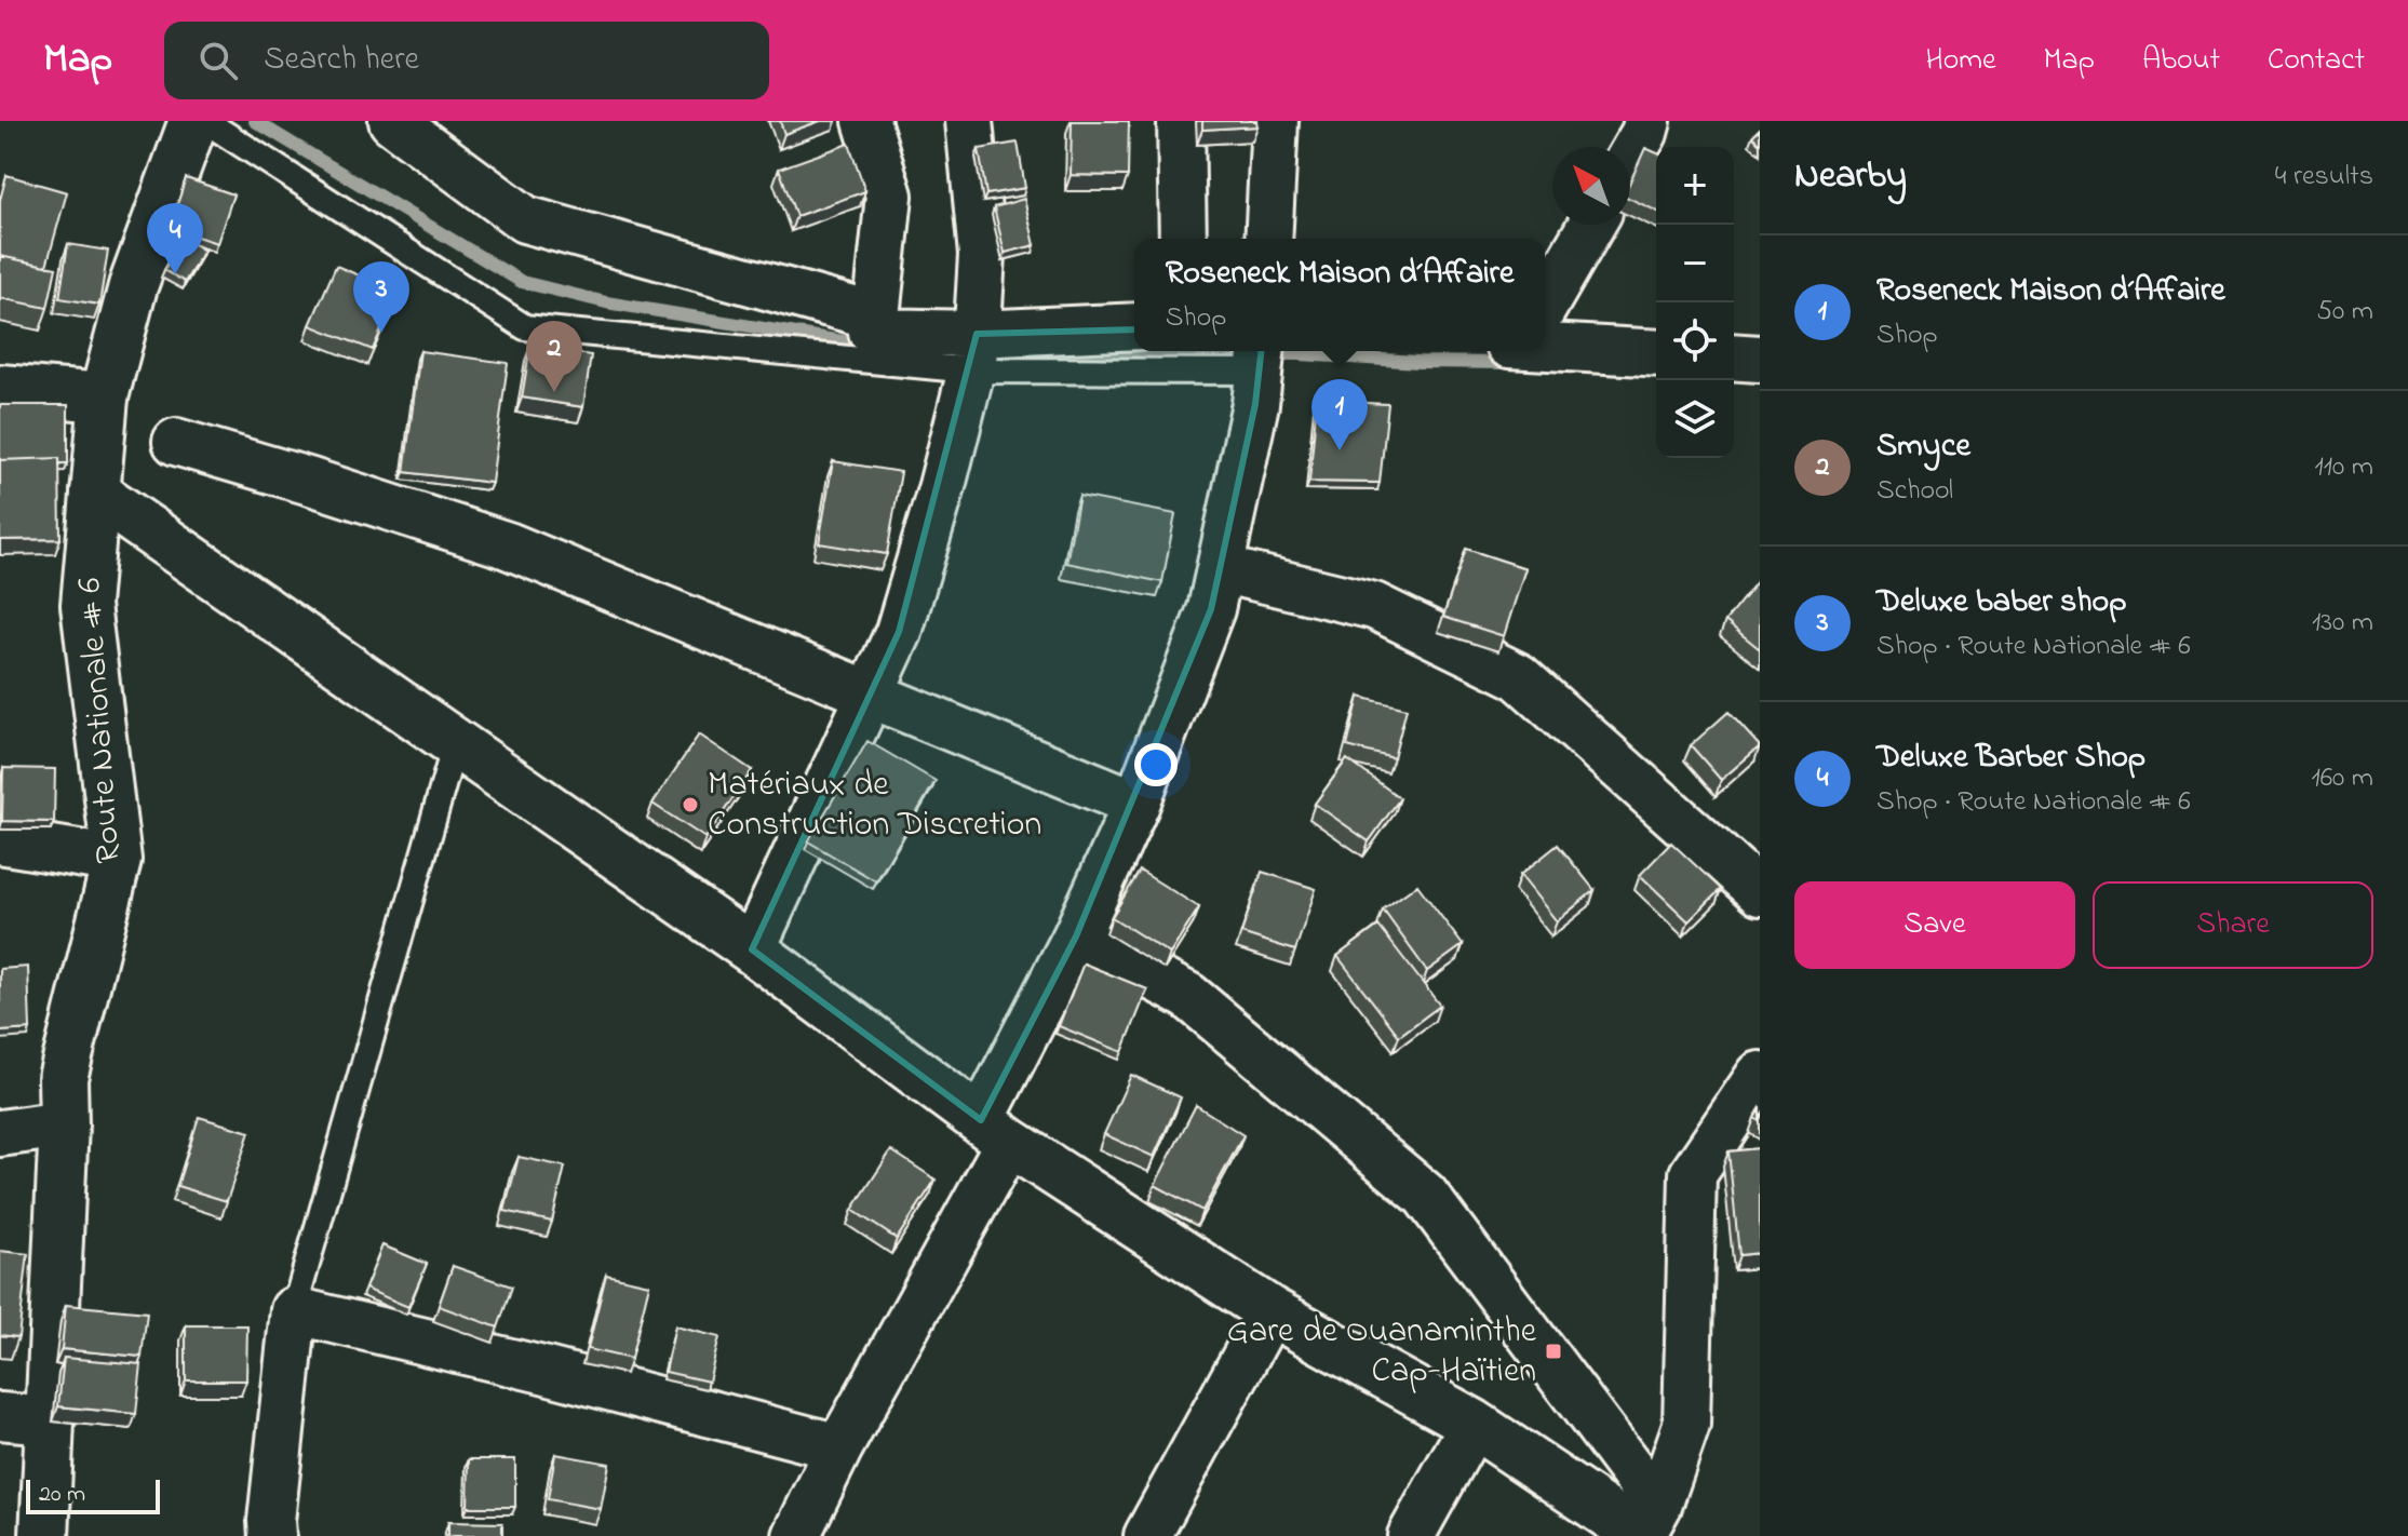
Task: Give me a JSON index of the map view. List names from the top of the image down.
{
  "streets": {
    "street": ["Route Nationale # 6"]
  },
  "places": {
    "other": ["Matériaux de Construction Discretion"],
    "transit": ["Gare de Ouanaminthe Cap-Haïtien"]
  },
  "scale_bar": "20 m",
  "north": "top left",
  "page": {
    "header": "Map",
    "search": "Search here",
    "nav": [
      "Home",
      "Map",
      "About",
      "Contact"
    ],
    "heading": ["Nearby", "4 results"],
    "map_buttons": ["+", "−"],
    "pins": [
      "4",
      "3",
      "2",
      "1"
    ],
    "list": [
      {
        "mark": "1",
        "name": "Roseneck Maison d´Affaire",
        "note": "Shop",
        "value": "50 m"
      },
      {
        "mark": "2",
        "name": "Smyce",
        "note": "School",
        "value": "110 m"
      },
      {
        "mark": "3",
        "name": "Deluxe baber shop",
        "note": "Shop · Route Nationale # 6",
        "value": "130 m"
      },
      {
        "mark": "4",
        "name": "Deluxe Barber Shop",
        "note": "Shop · Route Nationale # 6",
        "value": "160 m"
      }
    ],
    "popup": ["Roseneck Maison d´Affaire", "Shop"],
    "buttons": ["Save", "Share"],
    "scale": "20 m"
  }
}
